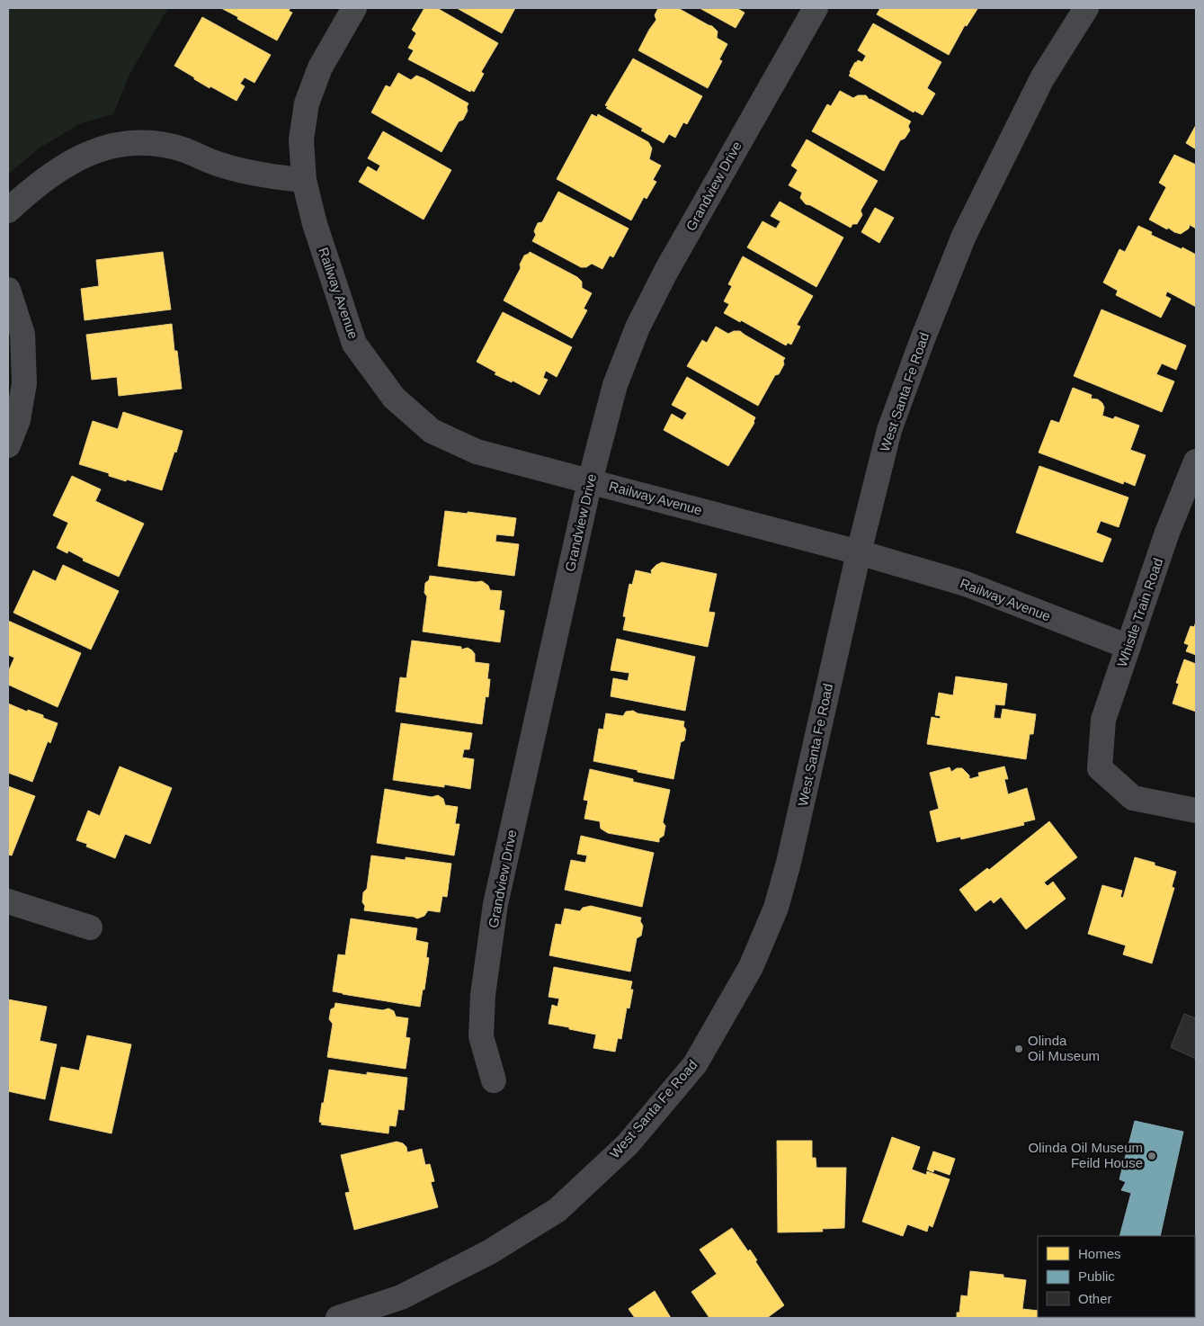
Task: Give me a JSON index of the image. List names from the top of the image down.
{
  "streets": {
    "street": [
      "Grandview Drive",
      "Railway Avenue",
      "West Santa Fe Road",
      "Whistle Train Road"
    ]
  },
  "crossings": [
    ["Grandview Drive", "Railway Avenue"],
    ["Railway Avenue", "West Santa Fe Road"],
    ["Railway Avenue", "Whistle Train Road"]
  ],
  "places": ["Olinda Oil Museum", "Olinda Oil Museum Feild House"],
  "legend": ["Homes", "Public", "Other"]
}
